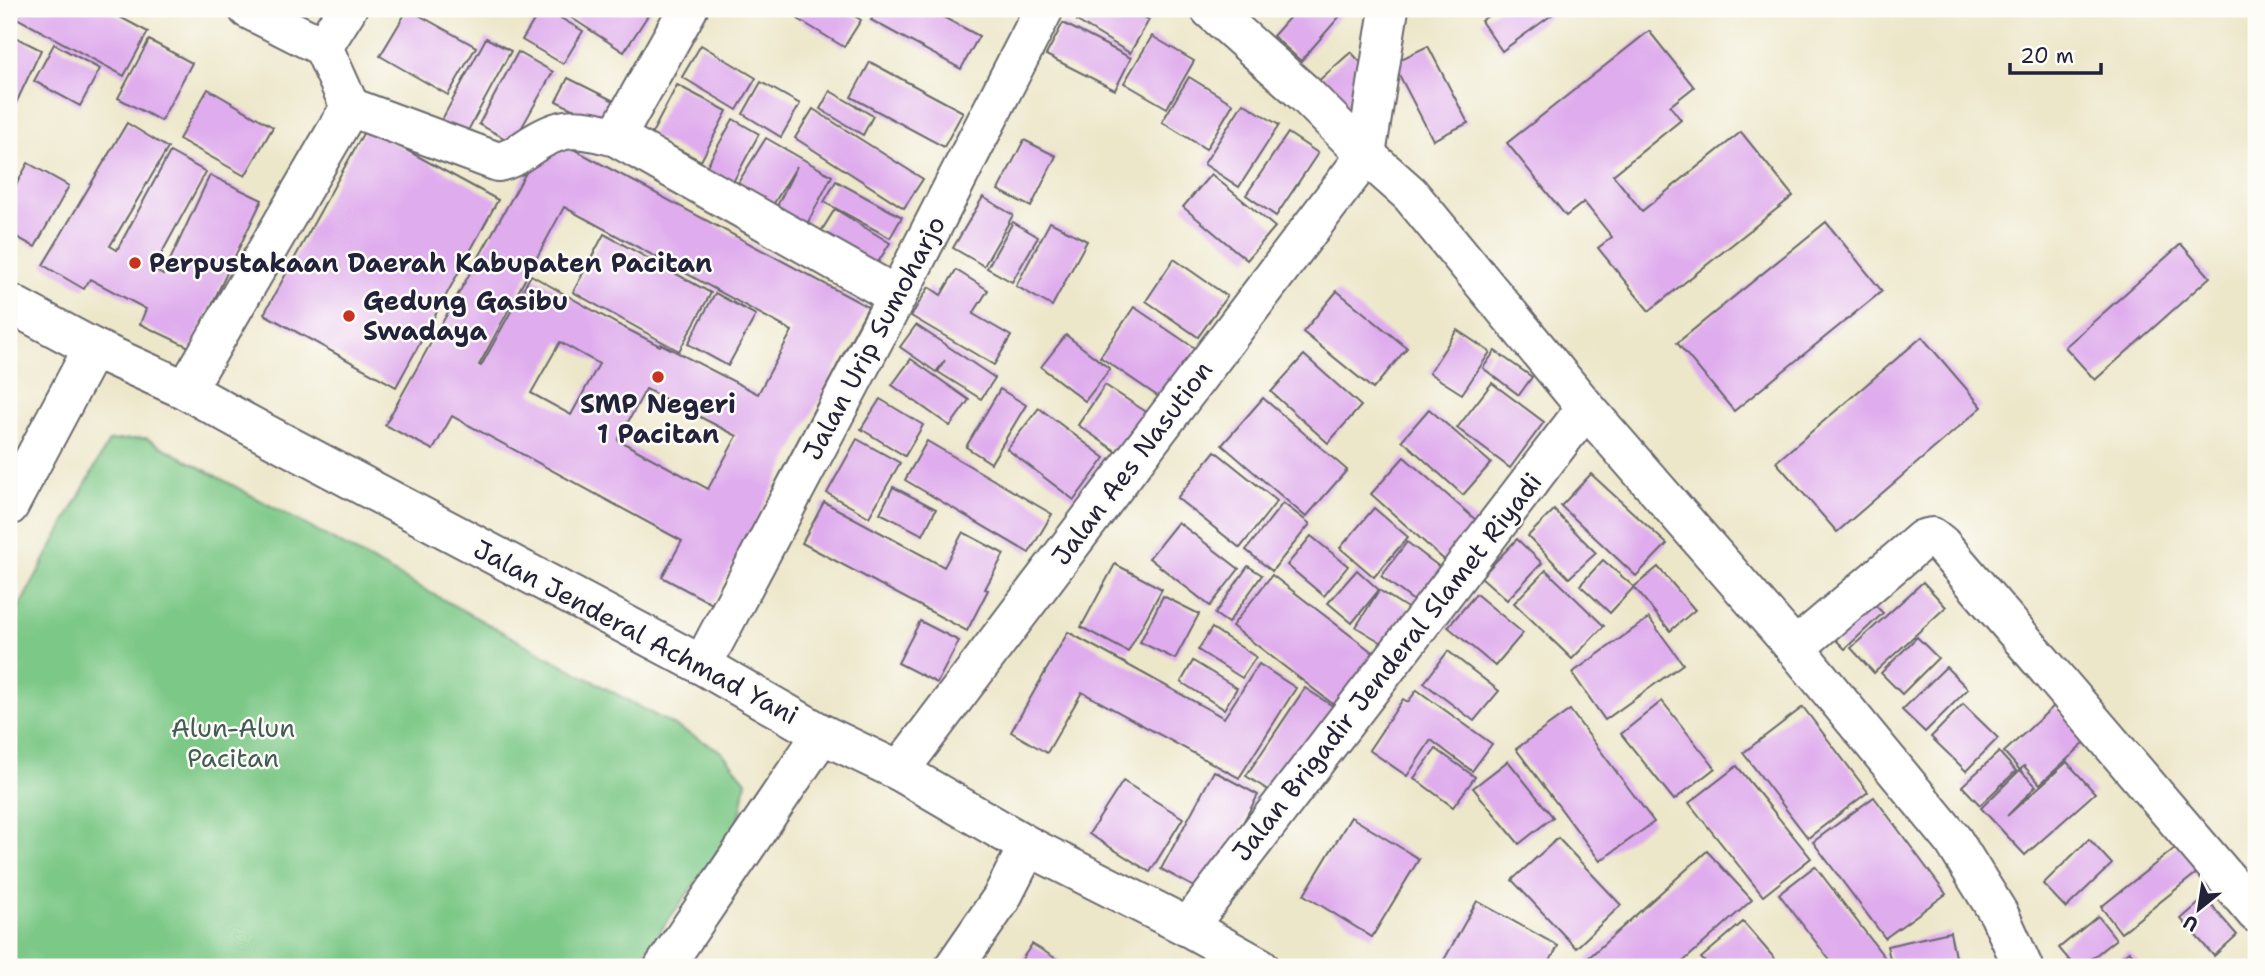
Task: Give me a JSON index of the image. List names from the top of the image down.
{
  "streets": {
    "street": [
      "Jalan Urip Sumoharjo",
      "Jalan Aes Nasution",
      "Jalan Jenderal Achmad Yani",
      "Jalan Brigadir Jenderal Slamet Riyadi"
    ]
  },
  "crossings": [
    ["Jalan Urip Sumoharjo", "Jalan Jenderal Achmad Yani"],
    ["Jalan Aes Nasution", "Jalan Jenderal Achmad Yani"],
    ["Jalan Jenderal Achmad Yani", "Jalan Brigadir Jenderal Slamet Riyadi"]
  ],
  "parks": ["Alun-Alun Pacitan"],
  "places": ["Perpustakaan Daerah Kabupaten Pacitan", "Gedung Gasibu Swadaya", "SMP Negeri 1 Pacitan"],
  "scale_bar": "20 m",
  "north": "bottom left"
}
